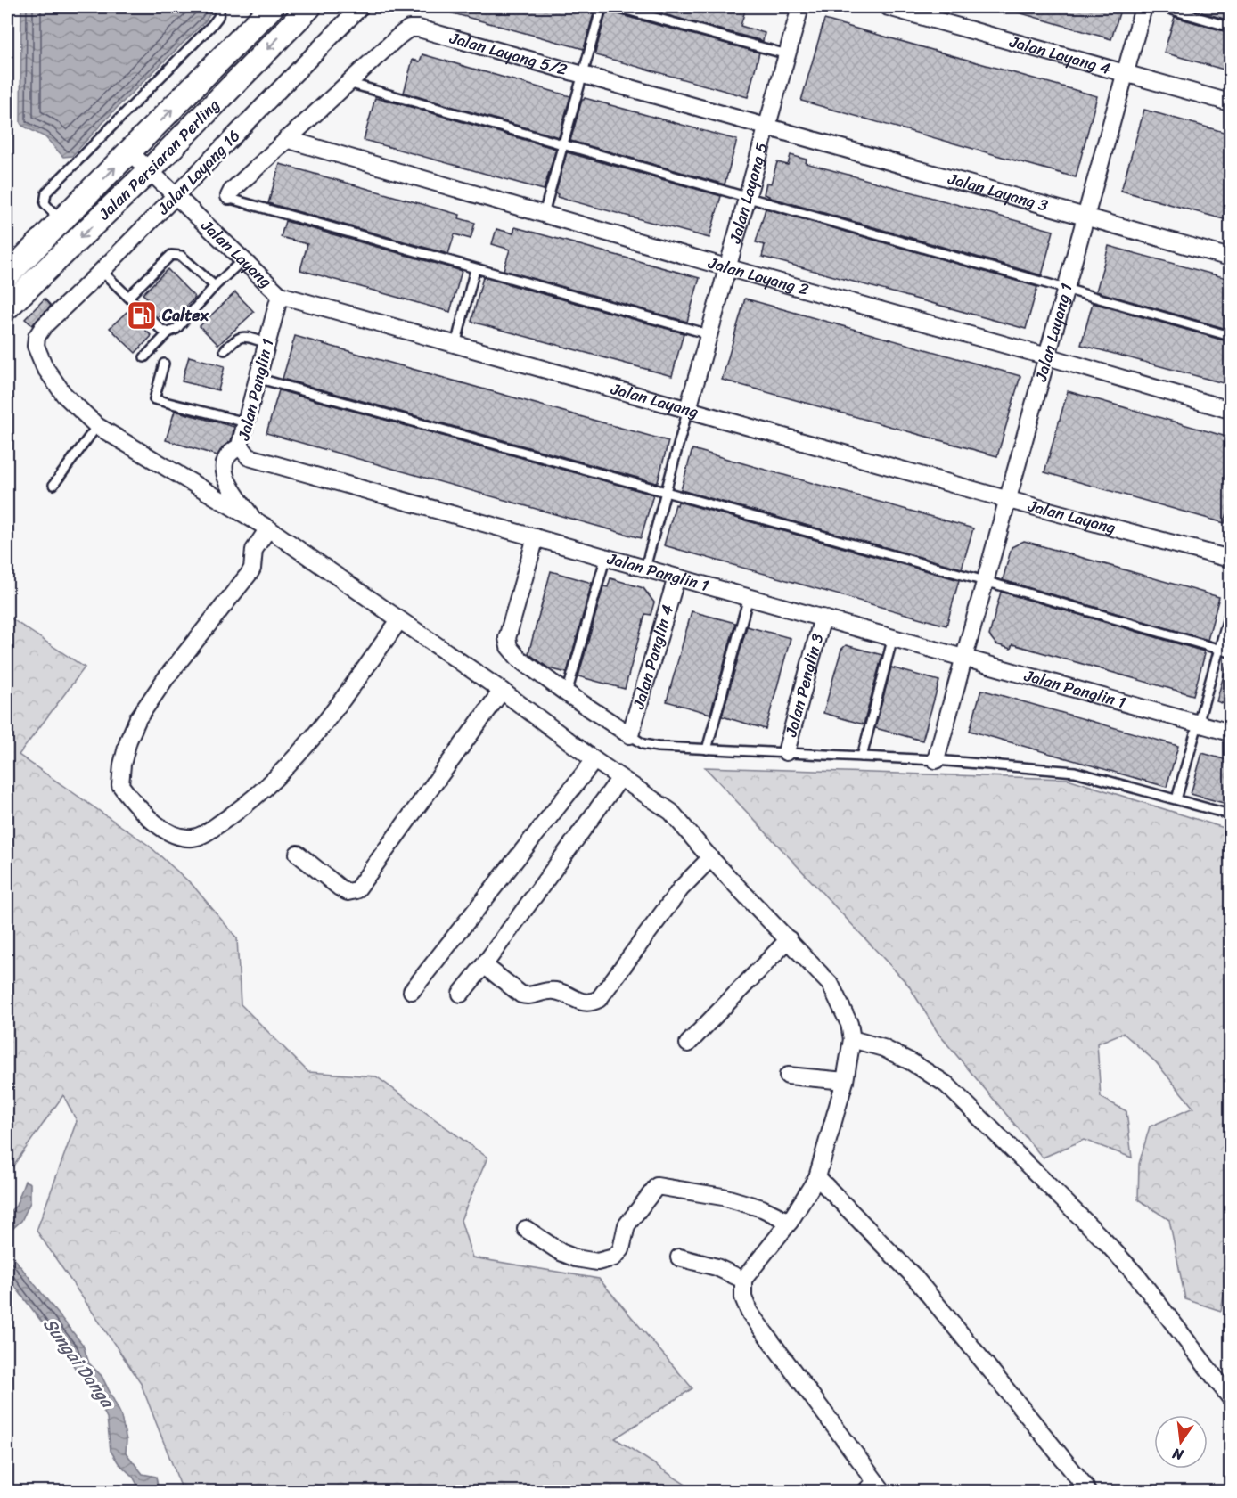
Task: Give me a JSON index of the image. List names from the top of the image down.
{
  "streets": {
    "main road": ["Jalan Persiaran Perling"],
    "street": [
      "Jalan Layang 5/2",
      "Jalan Layang 4",
      "Jalan Layang 16",
      "Jalan Layang 5",
      "Jalan Layang 3",
      "Jalan Layang",
      "Jalan Layang 2",
      "Jalan Layang 1",
      "Jalan Panglin 1",
      "Jalan Panglin 4",
      "Jalan Penglin 3"
    ]
  },
  "crossings": [
    ["Jalan Layang 5/2", "Jalan Layang 5"],
    ["Jalan Layang 5/2", "Jalan Layang 3"],
    ["Jalan Layang 5/2", "Jalan Layang 2"],
    ["Jalan Layang 4", "Jalan Layang 1"],
    ["Jalan Persiaran Perling", "Jalan Layang"],
    ["Jalan Layang 16", "Jalan Layang"],
    ["Jalan Layang 5", "Jalan Layang 3"],
    ["Jalan Layang 5", "Jalan Layang"],
    ["Jalan Layang 5", "Jalan Layang 2"],
    ["Jalan Layang 3", "Jalan Layang 1"],
    ["Jalan Layang", "Jalan Layang 1"],
    ["Jalan Layang", "Jalan Panglin 1"],
    ["Jalan Layang 2", "Jalan Layang 1"],
    ["Jalan Layang 1", "Jalan Panglin 1"],
    ["Jalan Panglin 1", "Jalan Panglin 4"],
    ["Jalan Panglin 1", "Jalan Penglin 3"]
  ],
  "water": ["Sungai Danga"],
  "places": {
    "fuel station": ["Caltex"]
  },
  "north": "bottom"
}
